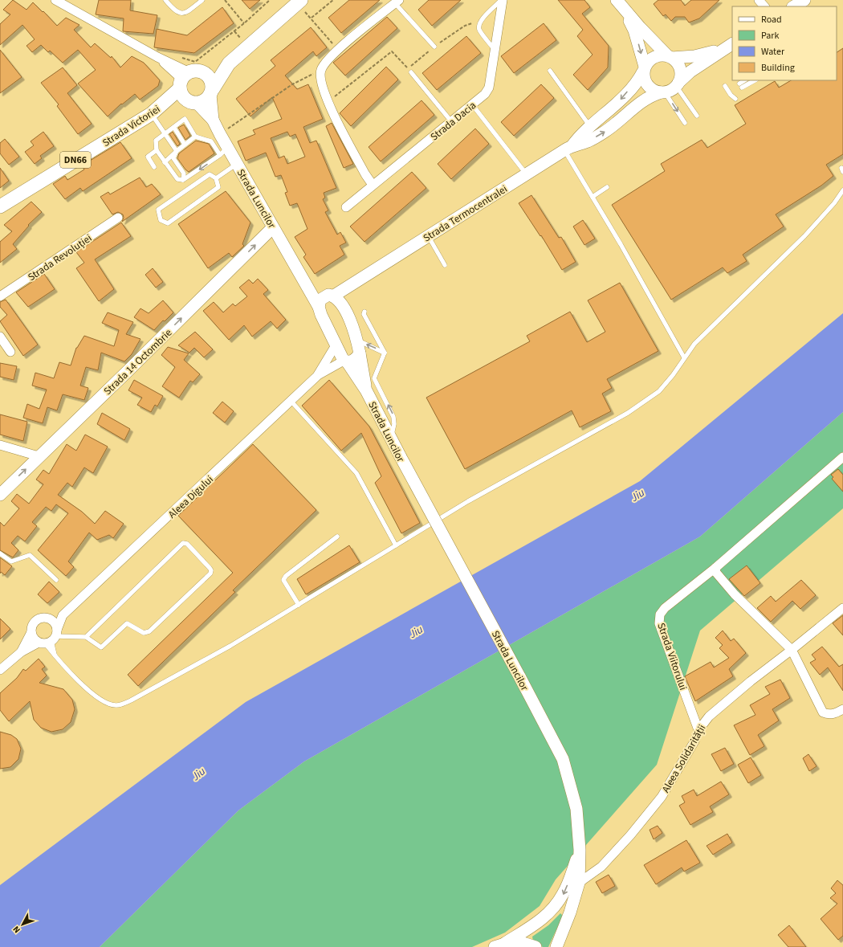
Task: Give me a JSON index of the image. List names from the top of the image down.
{
  "streets": {
    "main road": [
      "Strada Victoriei",
      "DN66",
      "Strada Luncilor",
      "Strada Termocentralei",
      "Strada 14 Octombrie"
    ],
    "street": [
      "Strada Dacia",
      "Strada Revoluției",
      "Aleea Digului",
      "Strada Viitorului",
      "Aleea Solidarității"
    ]
  },
  "crossings": [
    ["Strada Victoriei", "Strada Luncilor"],
    ["Strada Luncilor", "Strada Termocentralei"],
    ["Strada Luncilor", "Strada 14 Octombrie"],
    ["Strada Luncilor", "Aleea Digului"],
    ["Strada Luncilor", "Aleea Solidarității"],
    ["Strada Viitorului", "Aleea Solidarității"]
  ],
  "one_way": ["Strada 14 Octombrie"],
  "water": ["Jiu"],
  "legend": [
    "Road",
    "Park",
    "Water",
    "Building"
  ],
  "north": "bottom left"
}
